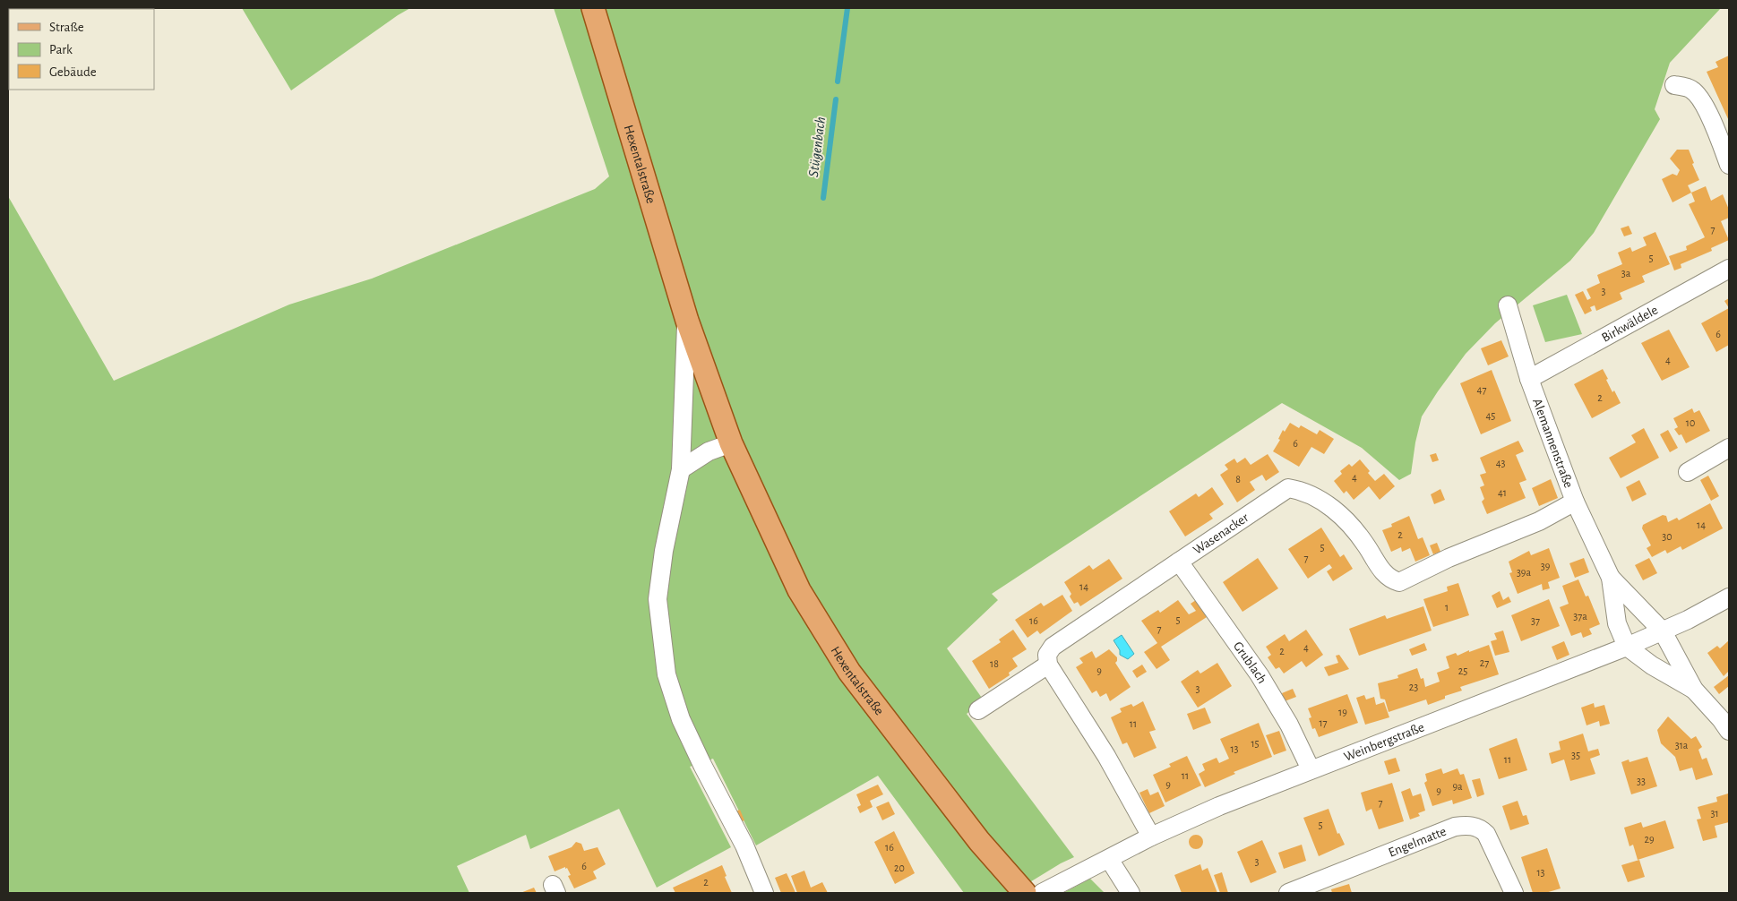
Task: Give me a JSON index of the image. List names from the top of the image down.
{
  "streets": {
    "main road": ["Hexentalstraße"],
    "street": [
      "Birkwäldele",
      "Alemannenstraße",
      "Wasenacker",
      "Grublach",
      "Weinbergstraße",
      "Engelmatte"
    ]
  },
  "crossings": [
    ["Birkwäldele", "Alemannenstraße"],
    ["Alemannenstraße", "Wasenacker"],
    ["Alemannenstraße", "Weinbergstraße"],
    ["Wasenacker", "Grublach"],
    ["Grublach", "Weinbergstraße"]
  ],
  "water": ["Stügenbach"],
  "house_numbers": [
    "7",
    "5",
    "3a",
    "3",
    "6",
    "4",
    "47",
    "2",
    "45",
    "10",
    "6",
    "43",
    "4",
    "8",
    "41",
    "14",
    "2",
    "30",
    "5",
    "7",
    "39",
    "39a",
    "14",
    "1",
    "37a",
    "5",
    "16",
    "37",
    "7",
    "4",
    "2",
    "27",
    "18",
    "9",
    "25",
    "23",
    "3",
    "19",
    "17",
    "11",
    "15",
    "31a",
    "13",
    "35",
    "11",
    "11",
    "33",
    "9",
    "9a",
    "9",
    "7",
    "31",
    "5",
    "29",
    "16",
    "3",
    "6",
    "20",
    "13",
    "2"
  ],
  "legend": ["Straße", "Park", "Gebäude"]
}
